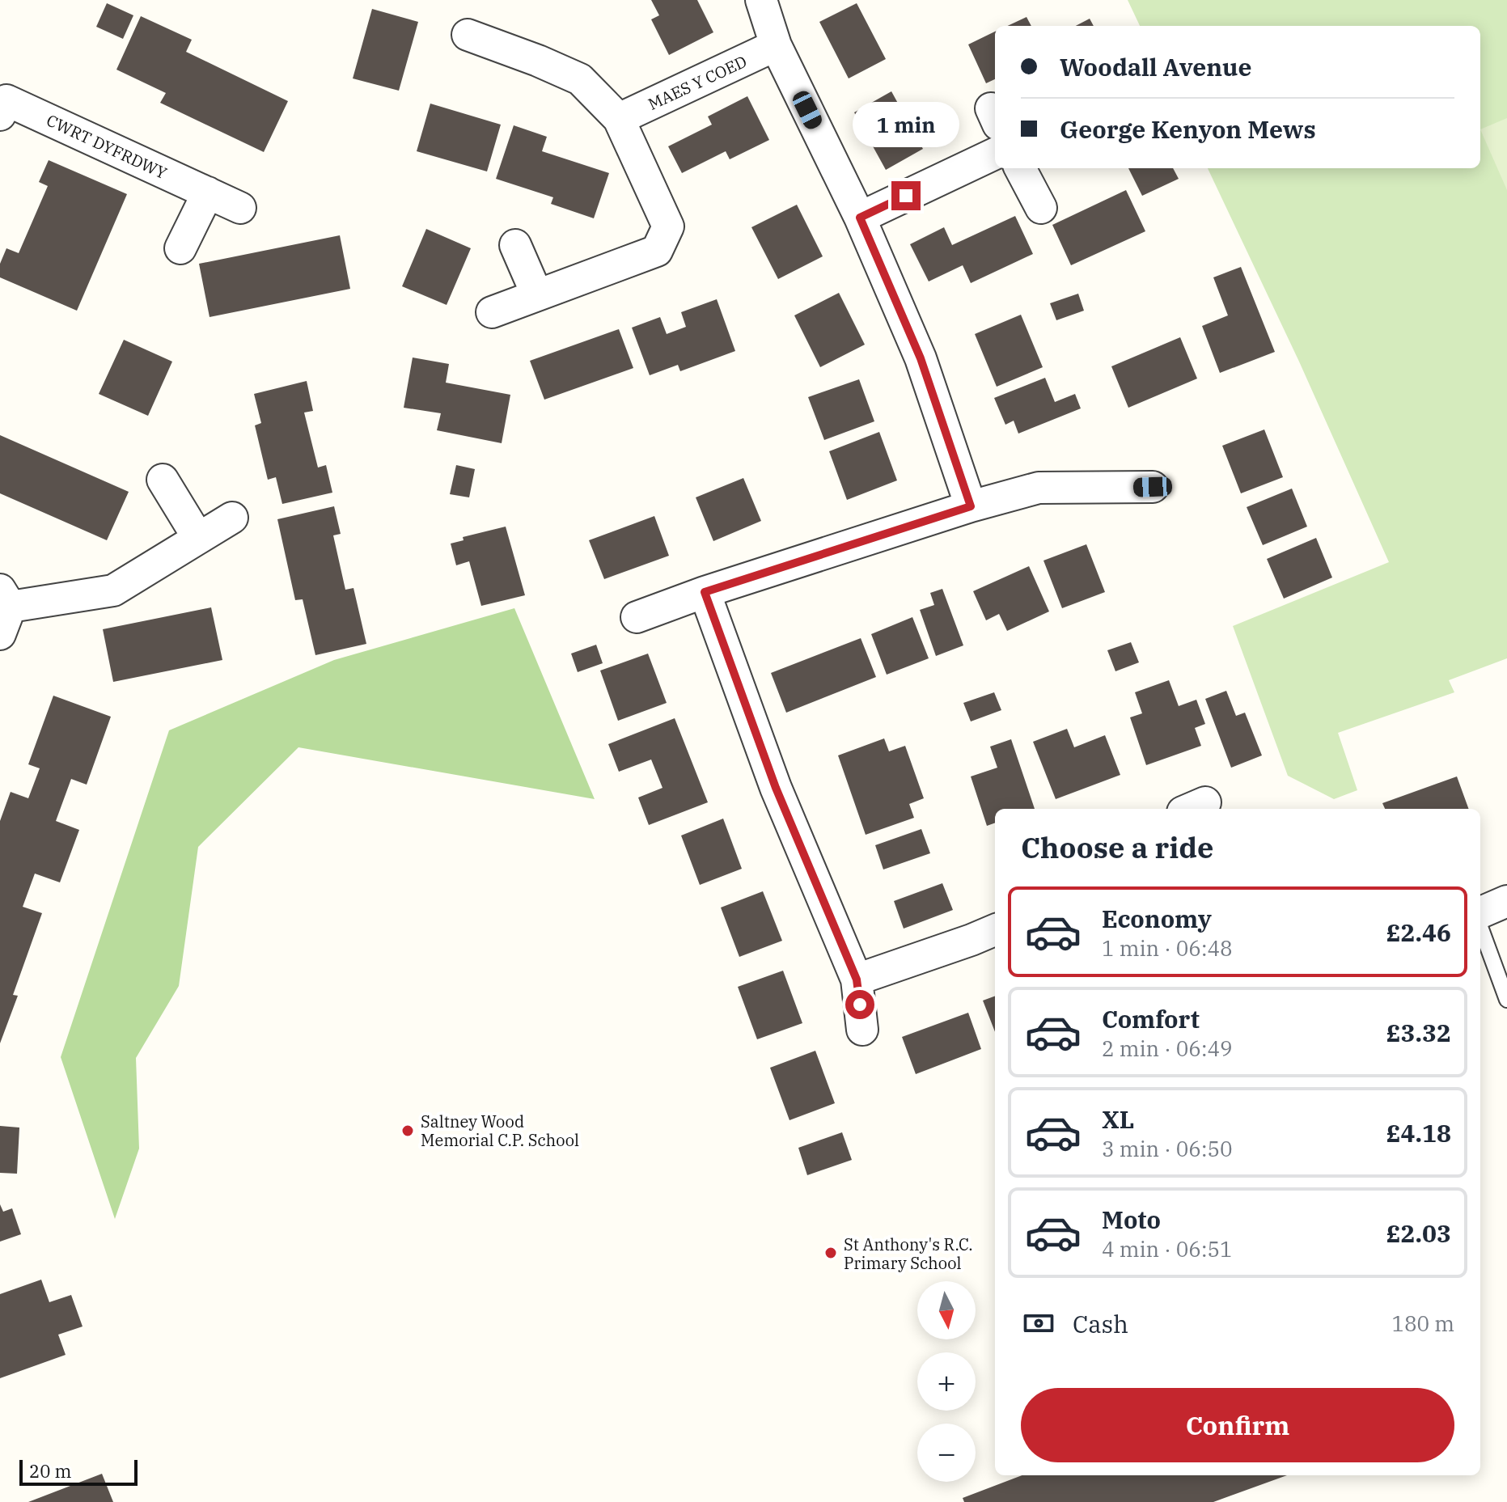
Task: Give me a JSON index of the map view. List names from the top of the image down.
{
  "streets": {
    "street": ["MAES Y COED", "CWRT DYFRDWY"]
  },
  "places": ["Saltney Wood Memorial C.P. School", "St Anthony's R.C. Primary School"],
  "scale_bar": "20 m",
  "north": "bottom",
  "page": {
    "banner": ["Woodall Avenue", "George Kenyon Mews"],
    "bubble": "1 min",
    "heading": "Choose a ride",
    "list": [
      {
        "name": "Economy",
        "note": "1 min · 06:48",
        "value": "£2.46"
      },
      {
        "name": "Comfort",
        "note": "2 min · 06:49",
        "value": "£3.32"
      },
      {
        "name": "XL",
        "note": "3 min · 06:50",
        "value": "£4.18"
      },
      {
        "name": "Moto",
        "note": "4 min · 06:51",
        "value": "£2.03"
      }
    ],
    "map_buttons": ["+", "−"],
    "pay": ["Cash", "180 m"],
    "buttons": "Confirm",
    "scale": "20 m"
  }
}
